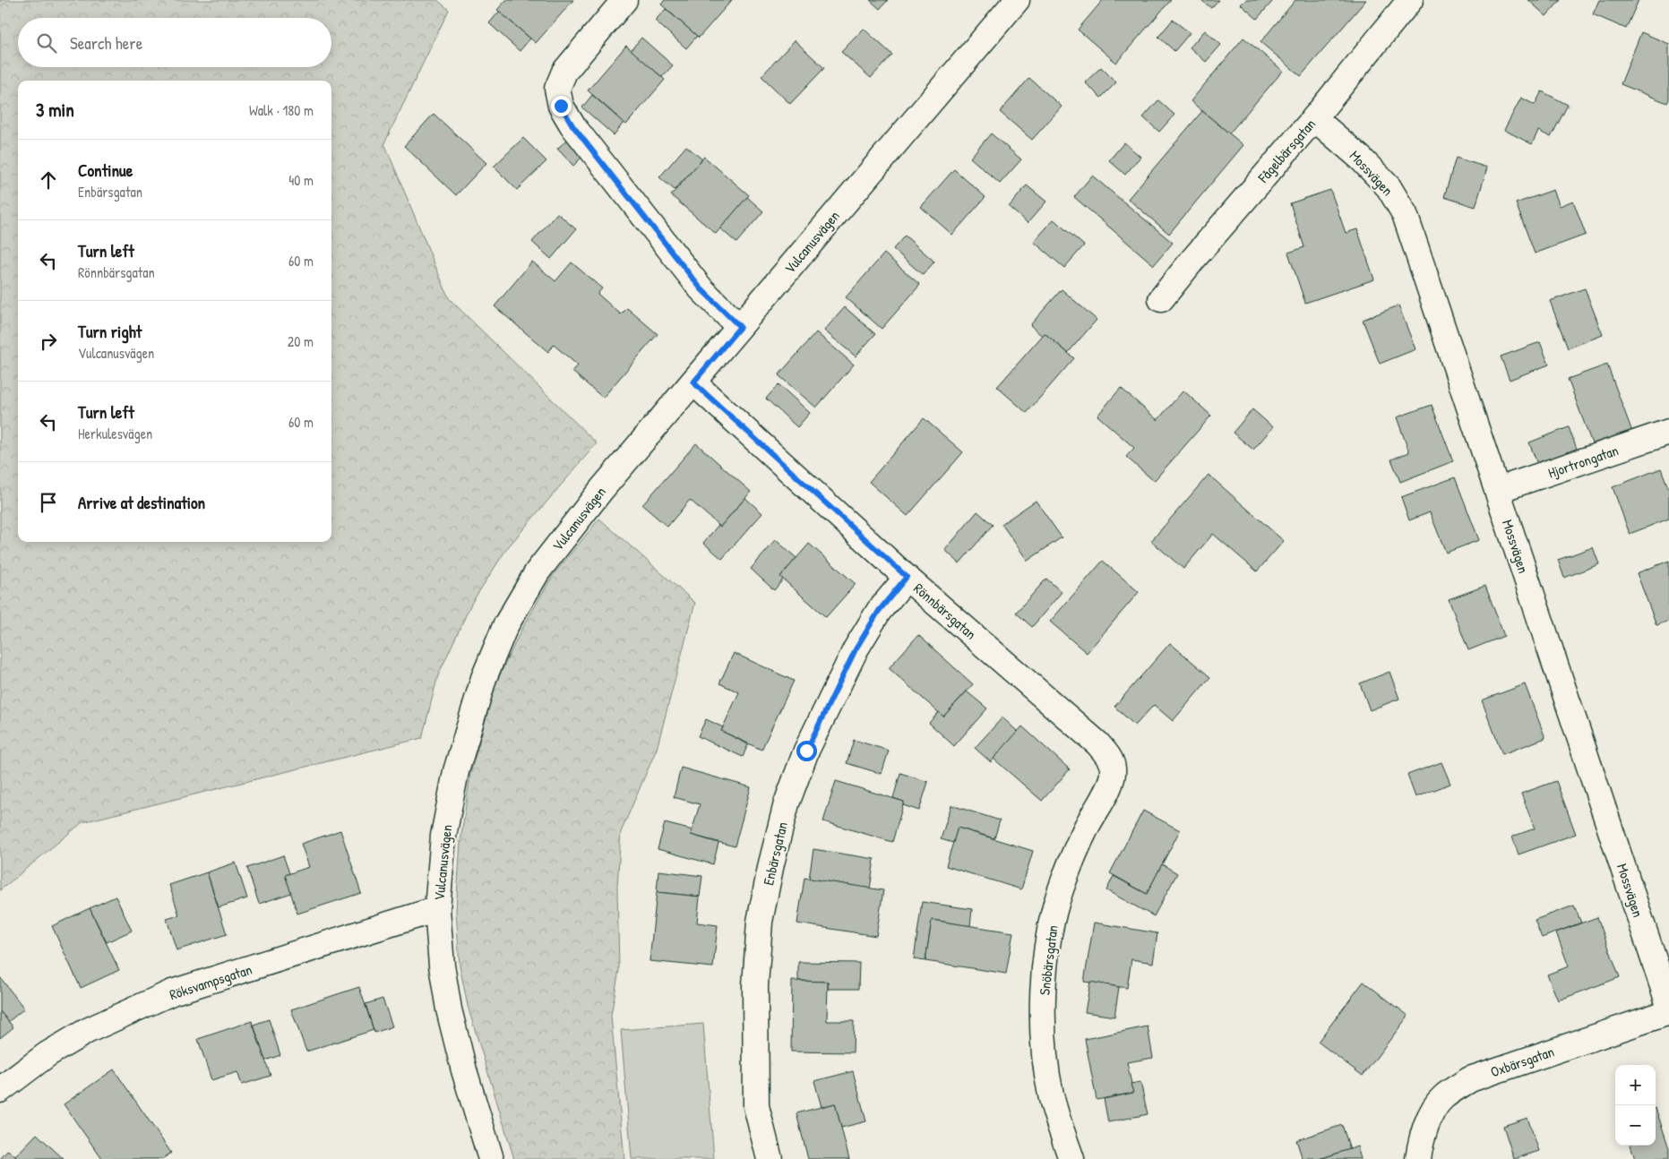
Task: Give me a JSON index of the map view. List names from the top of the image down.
{
  "streets": {
    "street": [
      "Fågelbärsgatan",
      "Mossvägen",
      "Vulcanusvägen",
      "Hjortrongatan",
      "Rönnbärsgatan",
      "Enbärsgatan",
      "Snöbärsgatan",
      "Röksvampsgatan",
      "Oxbärsgatan"
    ]
  },
  "crossings": [
    ["Fågelbärsgatan", "Mossvägen"],
    ["Mossvägen", "Hjortrongatan"],
    ["Vulcanusvägen", "Rönnbärsgatan"],
    ["Vulcanusvägen", "Röksvampsgatan"],
    ["Rönnbärsgatan", "Enbärsgatan"],
    ["Rönnbärsgatan", "Snöbärsgatan"]
  ],
  "page": {
    "search": "Search here",
    "heading": ["3 min", "Walk · 180 m"],
    "list": [
      ["Continue", "Enbärsgatan", "40 m"],
      ["Turn left", "Rönnbärsgatan", "60 m"],
      ["Turn right", "Vulcanusvägen", "20 m"],
      ["Turn left", "Herkulesvägen", "60 m"],
      "Arrive at destination"
    ],
    "map_buttons": ["+", "−"]
  }
}
